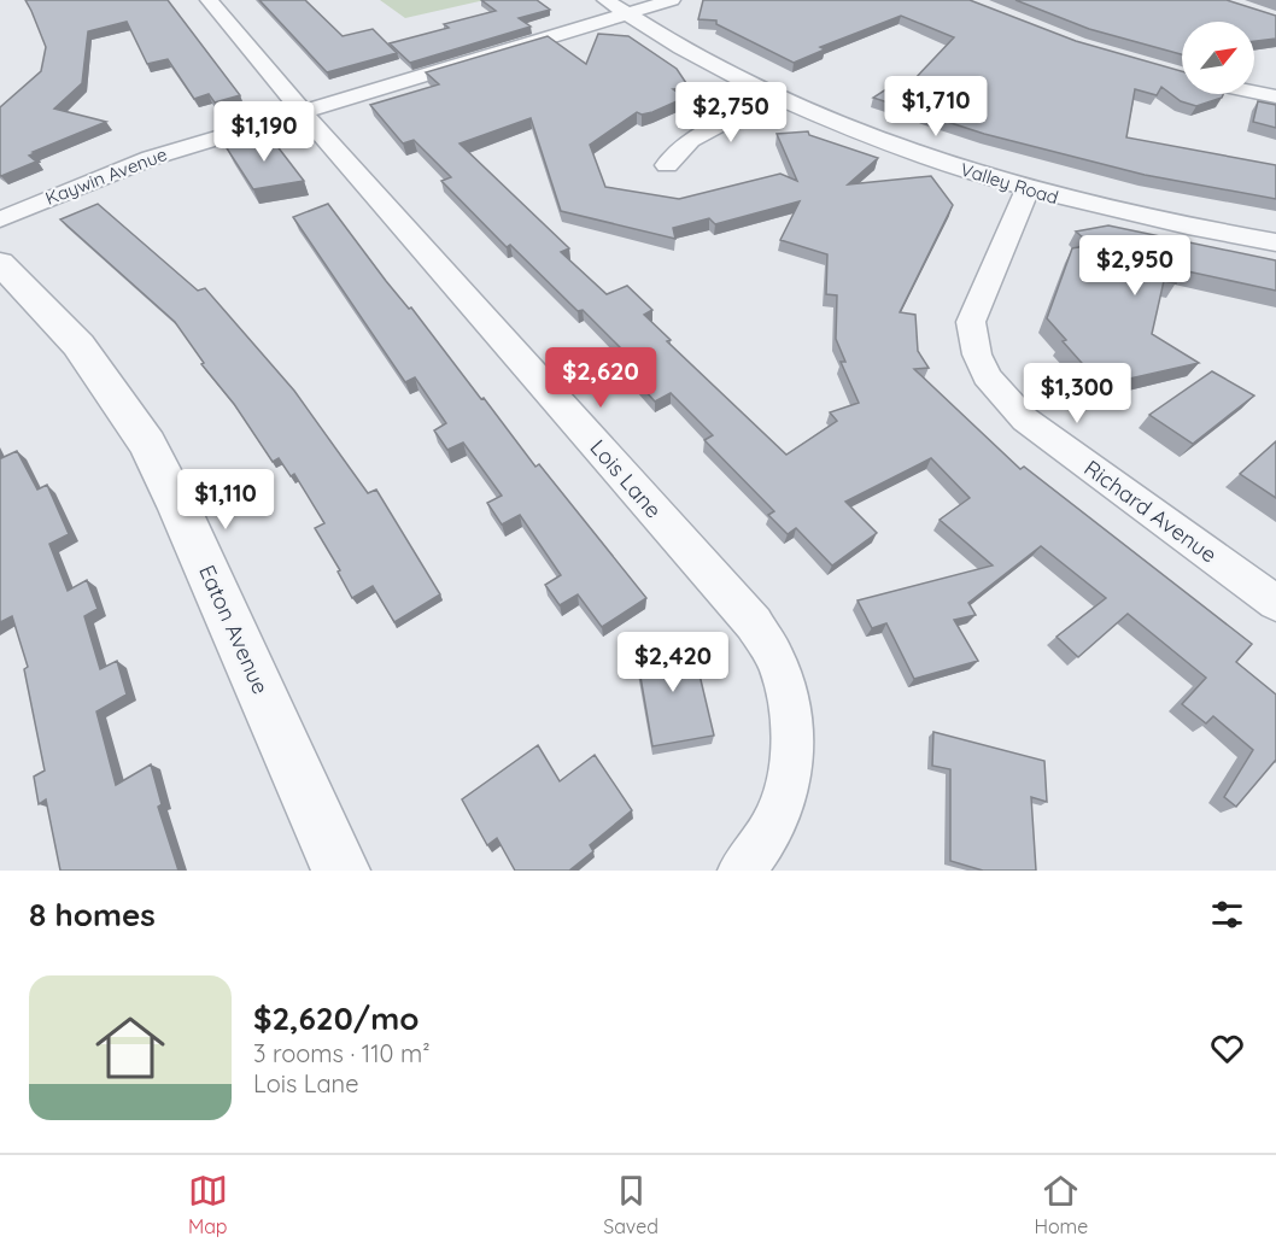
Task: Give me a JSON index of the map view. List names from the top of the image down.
{
  "streets": {
    "street": [
      "Kaywin Avenue",
      "Valley Road",
      "Lois Lane",
      "Richard Avenue",
      "Eaton Avenue"
    ]
  },
  "crossings": [
    ["Kaywin Avenue", "Valley Road"],
    ["Kaywin Avenue", "Lois Lane"],
    ["Valley Road", "Richard Avenue"]
  ],
  "north": "top right",
  "page": {
    "price": [
      "$1,710",
      "$2,750",
      "$1,190",
      "$2,950",
      "$2,620",
      "$1,300",
      "$1,110",
      "$2,420"
    ],
    "heading": "8 homes",
    "list": [
      {
        "name": "$2,620/mo",
        "note": "3 rooms · 110 m² · Lois Lane"
      }
    ],
    "tabs": ["Map", "Saved", "Home"]
  }
}
